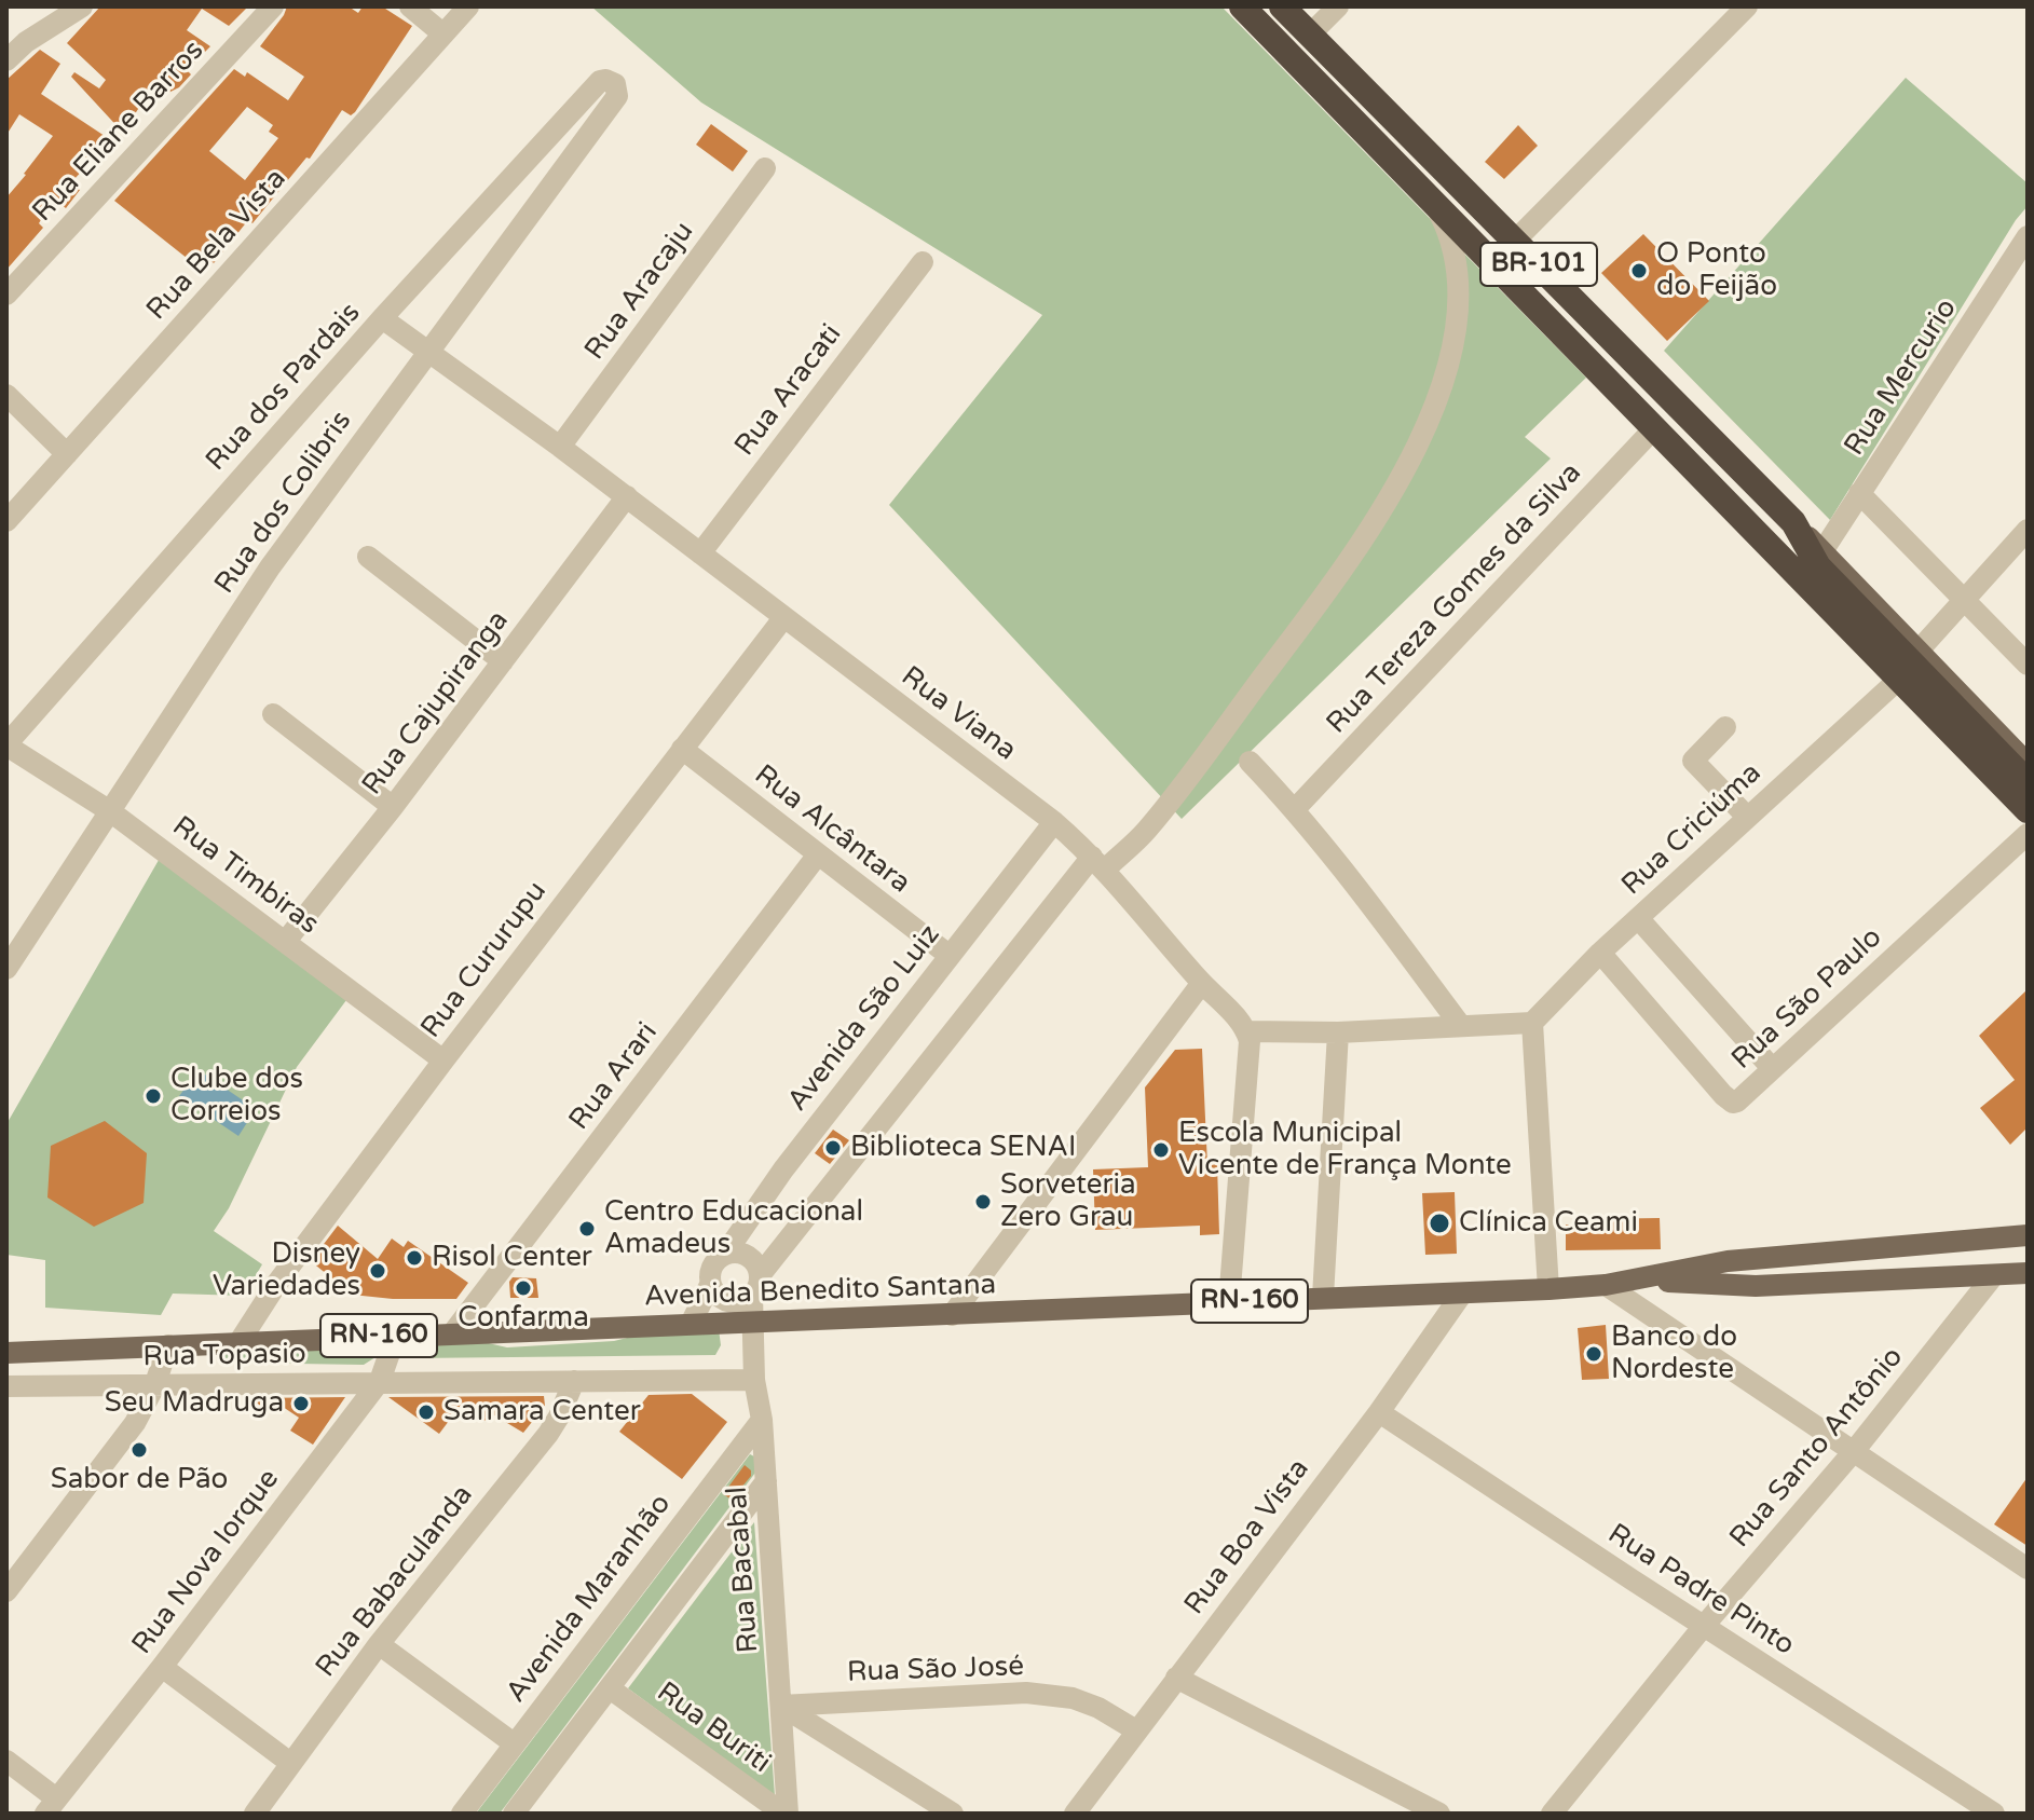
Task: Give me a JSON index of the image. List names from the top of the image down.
{
  "streets": {
    "highway": ["BR-101"],
    "main road": ["Avenida Benedito Santana", "RN-160"],
    "street": [
      "Rua Eliane Barros",
      "Rua Bela Vista",
      "Rua Aracaju",
      "Rua Mercurio",
      "Rua dos Pardais",
      "Rua Aracati",
      "Rua dos Colibris",
      "Rua Tereza Gomes da Silva",
      "Rua Cajupiranga",
      "Rua Viana",
      "Rua Alcântara",
      "Rua Criciúma",
      "Rua Timbiras",
      "Rua Cururupu",
      "Rua São Paulo",
      "Avenida São Luiz",
      "Rua Arari",
      "Rua Topasio",
      "Rua Santo Antônio",
      "Rua Boa Vista",
      "Rua Nova Iorque",
      "Rua Bacabal",
      "Rua Babaculanda",
      "Rua Padre Pinto",
      "Avenida Maranhão",
      "Rua São José",
      "Rua Buriti"
    ]
  },
  "crossings": [
    ["BR-101", "Rua Mercurio"],
    ["BR-101", "Rua Tereza Gomes da Silva"],
    ["BR-101", "Rua Criciúma"],
    ["Rua Aracaju", "Rua Viana"],
    ["Rua dos Pardais", "Rua dos Colibris"],
    ["Rua dos Pardais", "Rua Viana"],
    ["Rua dos Pardais", "Rua Timbiras"],
    ["Rua Aracati", "Rua Viana"],
    ["Rua dos Colibris", "Rua Viana"],
    ["Rua dos Colibris", "Rua Timbiras"],
    ["Rua Cajupiranga", "Rua Viana"],
    ["Rua Cajupiranga", "Rua Timbiras"],
    ["Rua Viana", "Rua Cururupu"],
    ["Rua Viana", "Avenida São Luiz"],
    ["Rua Alcântara", "Rua Cururupu"],
    ["Rua Alcântara", "Avenida São Luiz"],
    ["Rua Alcântara", "Rua Arari"],
    ["Rua Criciúma", "Rua São Paulo"],
    ["Rua Timbiras", "Rua Cururupu"],
    ["Rua Cururupu", "Avenida Benedito Santana"],
    ["Rua Arari", "Avenida Benedito Santana"],
    ["Avenida Benedito Santana", "Rua Santo Antônio"],
    ["Avenida Benedito Santana", "Rua Boa Vista"],
    ["Avenida Benedito Santana", "Rua Nova Iorque"],
    ["Avenida Benedito Santana", "Rua Bacabal"],
    ["Rua Topasio", "Rua Nova Iorque"],
    ["Rua Topasio", "Rua Bacabal"],
    ["Rua Topasio", "Rua Babaculanda"],
    ["Rua Santo Antônio", "Rua Padre Pinto"],
    ["Rua Boa Vista", "Rua Padre Pinto"],
    ["Rua Boa Vista", "Rua São José"],
    ["Rua Bacabal", "Avenida Maranhão"],
    ["Rua Bacabal", "Rua São José"],
    ["Rua Bacabal", "Rua Buriti"]
  ],
  "places": [
    "O Ponto do Feijão",
    "Clube dos Correios",
    "Biblioteca SENAI",
    "Escola Municipal Vicente de França Monte",
    "Sorveteria Zero Grau",
    "Clínica Ceami",
    "Centro Educacional Amadeus",
    "Risol Center",
    "Disney Variedades",
    "Confarma",
    "Banco do Nordeste",
    "Seu Madruga",
    "Samara Center",
    "Sabor de Pão"
  ]
}
